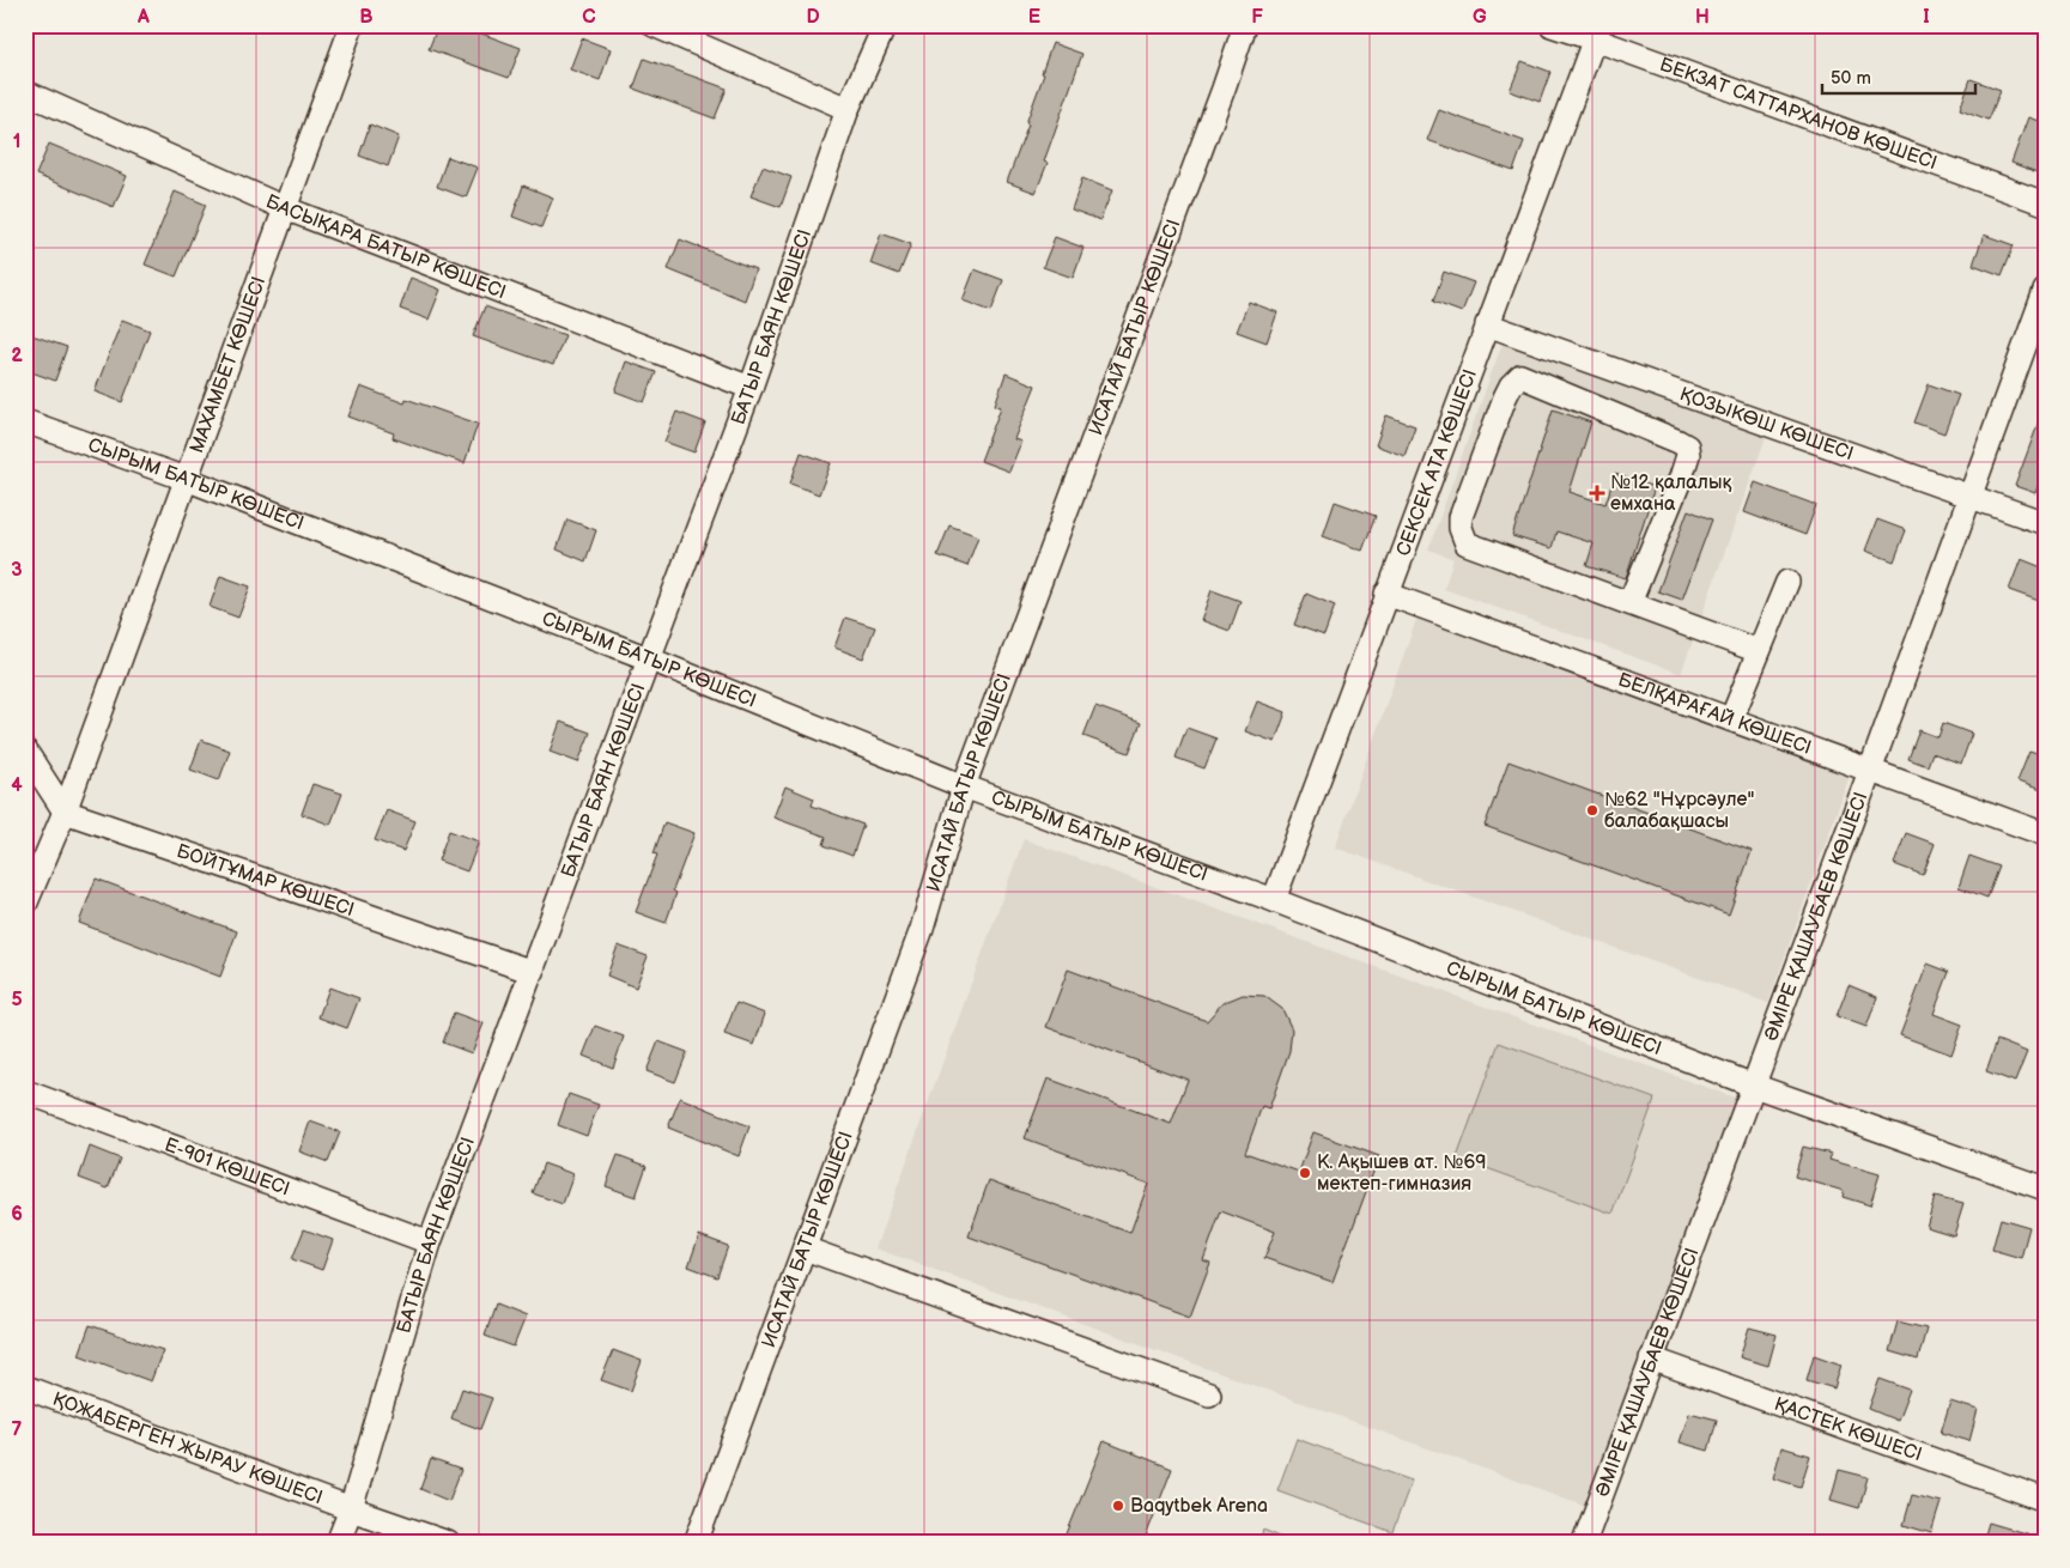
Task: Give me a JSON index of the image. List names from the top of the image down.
{
  "streets": {
    "street": [
      "БЕКЗАТ САТТАРХАНОВ КӨШЕСІ",
      "БАСЫҚАРА БАТЫР КӨШЕСІ",
      "БАТЫР БАЯН КӨШЕСІ",
      "ИСАТАЙ БАТЫР КӨШЕСІ",
      "МАХАМБЕТ КӨШЕСІ",
      "ҚОЗЫКӨШ КӨШЕСІ",
      "СЕКСЕК АТА КӨШЕСІ",
      "СЫРЫМ БАТЫР КӨШЕСІ",
      "БЕЛҚАРАҒАЙ КӨШЕСІ",
      "БОЙТҰМАР КӨШЕСІ",
      "ӘМІРЕ ҚАШАУБАЕВ КӨШЕСІ",
      "Е-901 КӨШЕСІ",
      "ҚАСТЕК КӨШЕСІ",
      "ҚОЖАБЕРГЕН ЖЫРАУ КӨШЕСІ"
    ]
  },
  "crossings": [
    ["БЕКЗАТ САТТАРХАНОВ КӨШЕСІ", "СЕКСЕК АТА КӨШЕСІ"],
    ["БАСЫҚАРА БАТЫР КӨШЕСІ", "БАТЫР БАЯН КӨШЕСІ"],
    ["БАСЫҚАРА БАТЫР КӨШЕСІ", "МАХАМБЕТ КӨШЕСІ"],
    ["БАТЫР БАЯН КӨШЕСІ", "СЫРЫМ БАТЫР КӨШЕСІ"],
    ["БАТЫР БАЯН КӨШЕСІ", "БОЙТҰМАР КӨШЕСІ"],
    ["БАТЫР БАЯН КӨШЕСІ", "Е-901 КӨШЕСІ"],
    ["БАТЫР БАЯН КӨШЕСІ", "ҚОЖАБЕРГЕН ЖЫРАУ КӨШЕСІ"],
    ["ИСАТАЙ БАТЫР КӨШЕСІ", "СЫРЫМ БАТЫР КӨШЕСІ"],
    ["МАХАМБЕТ КӨШЕСІ", "СЫРЫМ БАТЫР КӨШЕСІ"],
    ["МАХАМБЕТ КӨШЕСІ", "БОЙТҰМАР КӨШЕСІ"],
    ["ҚОЗЫКӨШ КӨШЕСІ", "СЕКСЕК АТА КӨШЕСІ"],
    ["ҚОЗЫКӨШ КӨШЕСІ", "ӘМІРЕ ҚАШАУБАЕВ КӨШЕСІ"],
    ["СЕКСЕК АТА КӨШЕСІ", "СЫРЫМ БАТЫР КӨШЕСІ"],
    ["СЕКСЕК АТА КӨШЕСІ", "БЕЛҚАРАҒАЙ КӨШЕСІ"],
    ["СЫРЫМ БАТЫР КӨШЕСІ", "ӘМІРЕ ҚАШАУБАЕВ КӨШЕСІ"],
    ["БЕЛҚАРАҒАЙ КӨШЕСІ", "ӘМІРЕ ҚАШАУБАЕВ КӨШЕСІ"],
    ["ӘМІРЕ ҚАШАУБАЕВ КӨШЕСІ", "ҚАСТЕК КӨШЕСІ"]
  ],
  "places": {
    "health": ["№12 қалалық емхана"],
    "other": ["№62 \"Нұрсәуле\" балабақшасы", "К. Ақышев ат. №69 мектеп-гимназия", "Baqytbek Arena"]
  },
  "scale_bar": "50 m",
  "grid": {
    "columns": [
      "A",
      "B",
      "C",
      "D",
      "E",
      "F",
      "G",
      "H",
      "I"
    ],
    "rows": [
      "1",
      "2",
      "3",
      "4",
      "5",
      "6",
      "7"
    ]
  }
}
